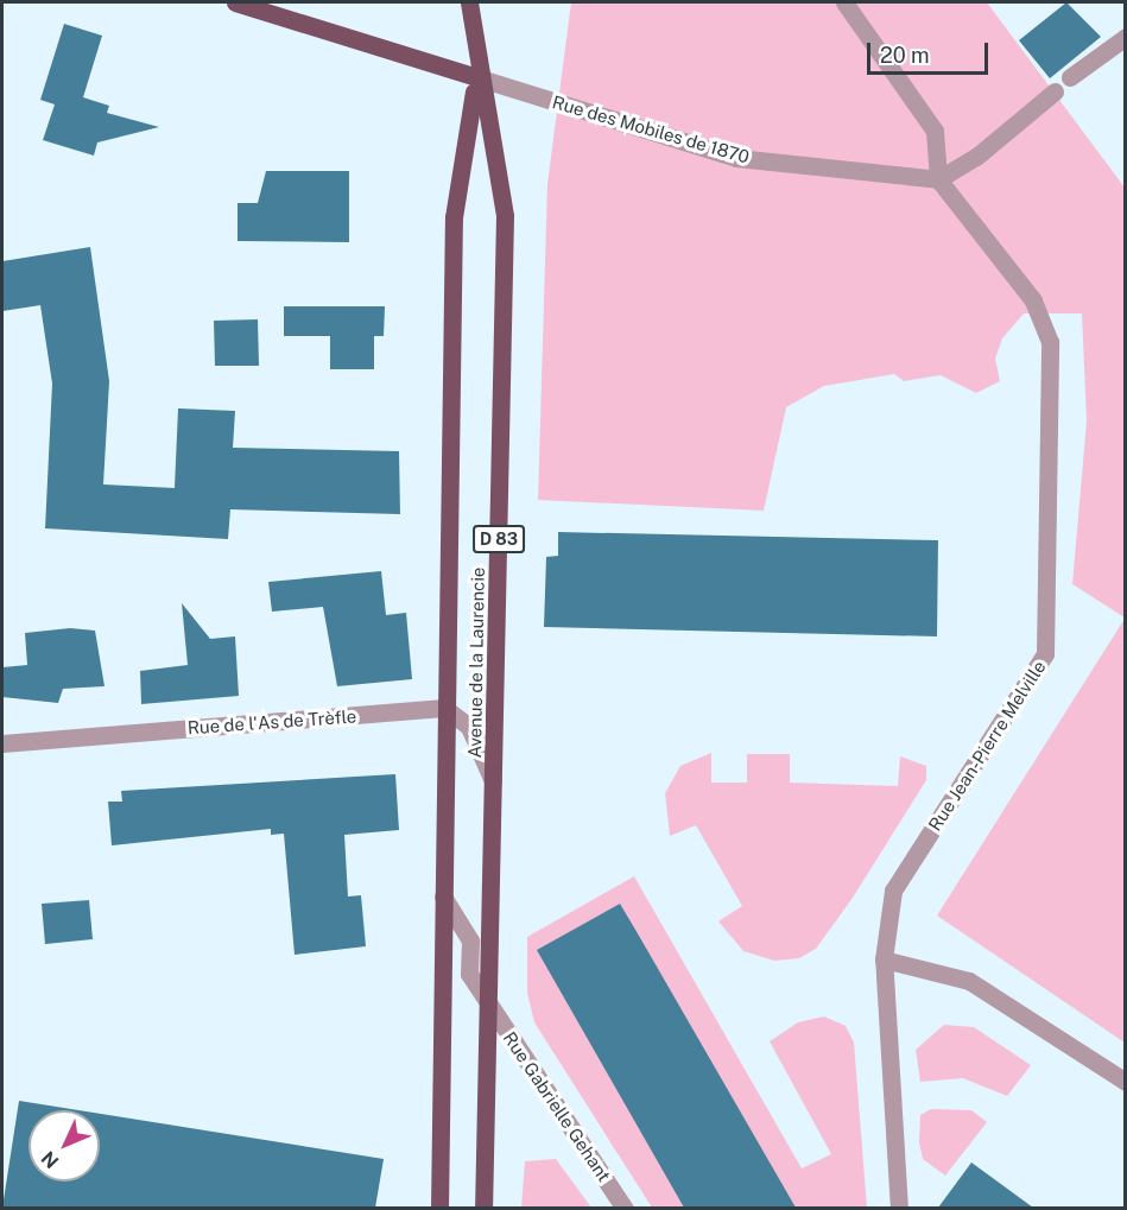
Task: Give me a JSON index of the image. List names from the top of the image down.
{
  "streets": {
    "main road": ["D 83", "Avenue de la Laurencie"],
    "street": [
      "Rue des Mobiles de 1870",
      "Rue de l'As de Trèfle",
      "Rue Jean-Pierre Melville",
      "Rue Gabrielle Gehant"
    ]
  },
  "crossings": [
    ["Rue des Mobiles de 1870", "Avenue de la Laurencie"],
    ["Rue des Mobiles de 1870", "Rue Jean-Pierre Melville"],
    ["Avenue de la Laurencie", "Rue de l'As de Trèfle"],
    ["Avenue de la Laurencie", "Rue Gabrielle Gehant"]
  ],
  "scale_bar": "20 m",
  "north": "bottom left"
}
